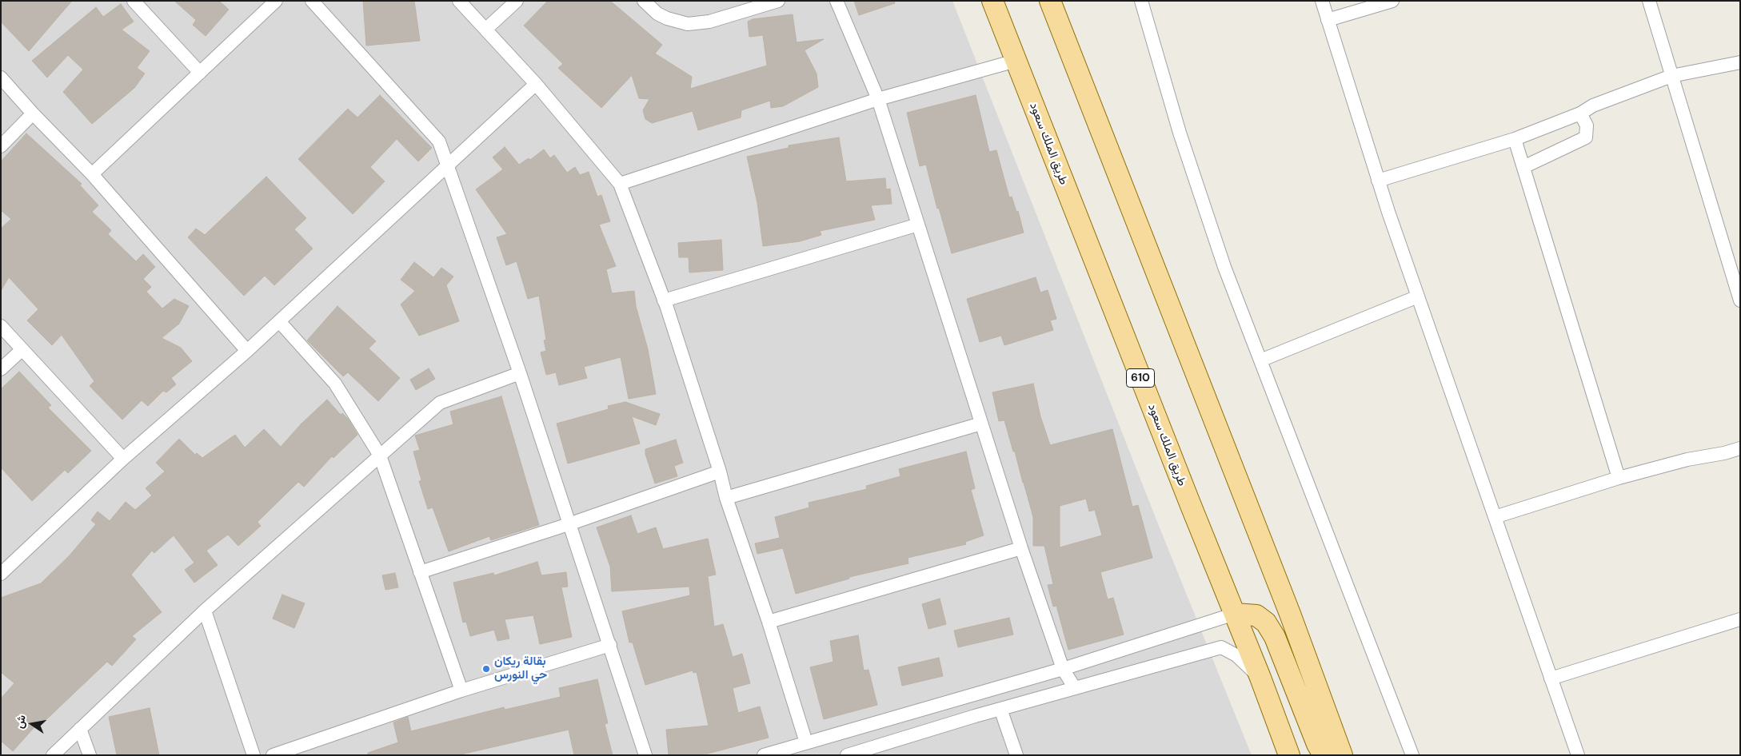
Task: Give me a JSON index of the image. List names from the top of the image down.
{
  "streets": {
    "main road": ["طريق الملك سعود", "610"]
  },
  "places": ["بقالة ريكان حي النورس"],
  "north": "left"
}
